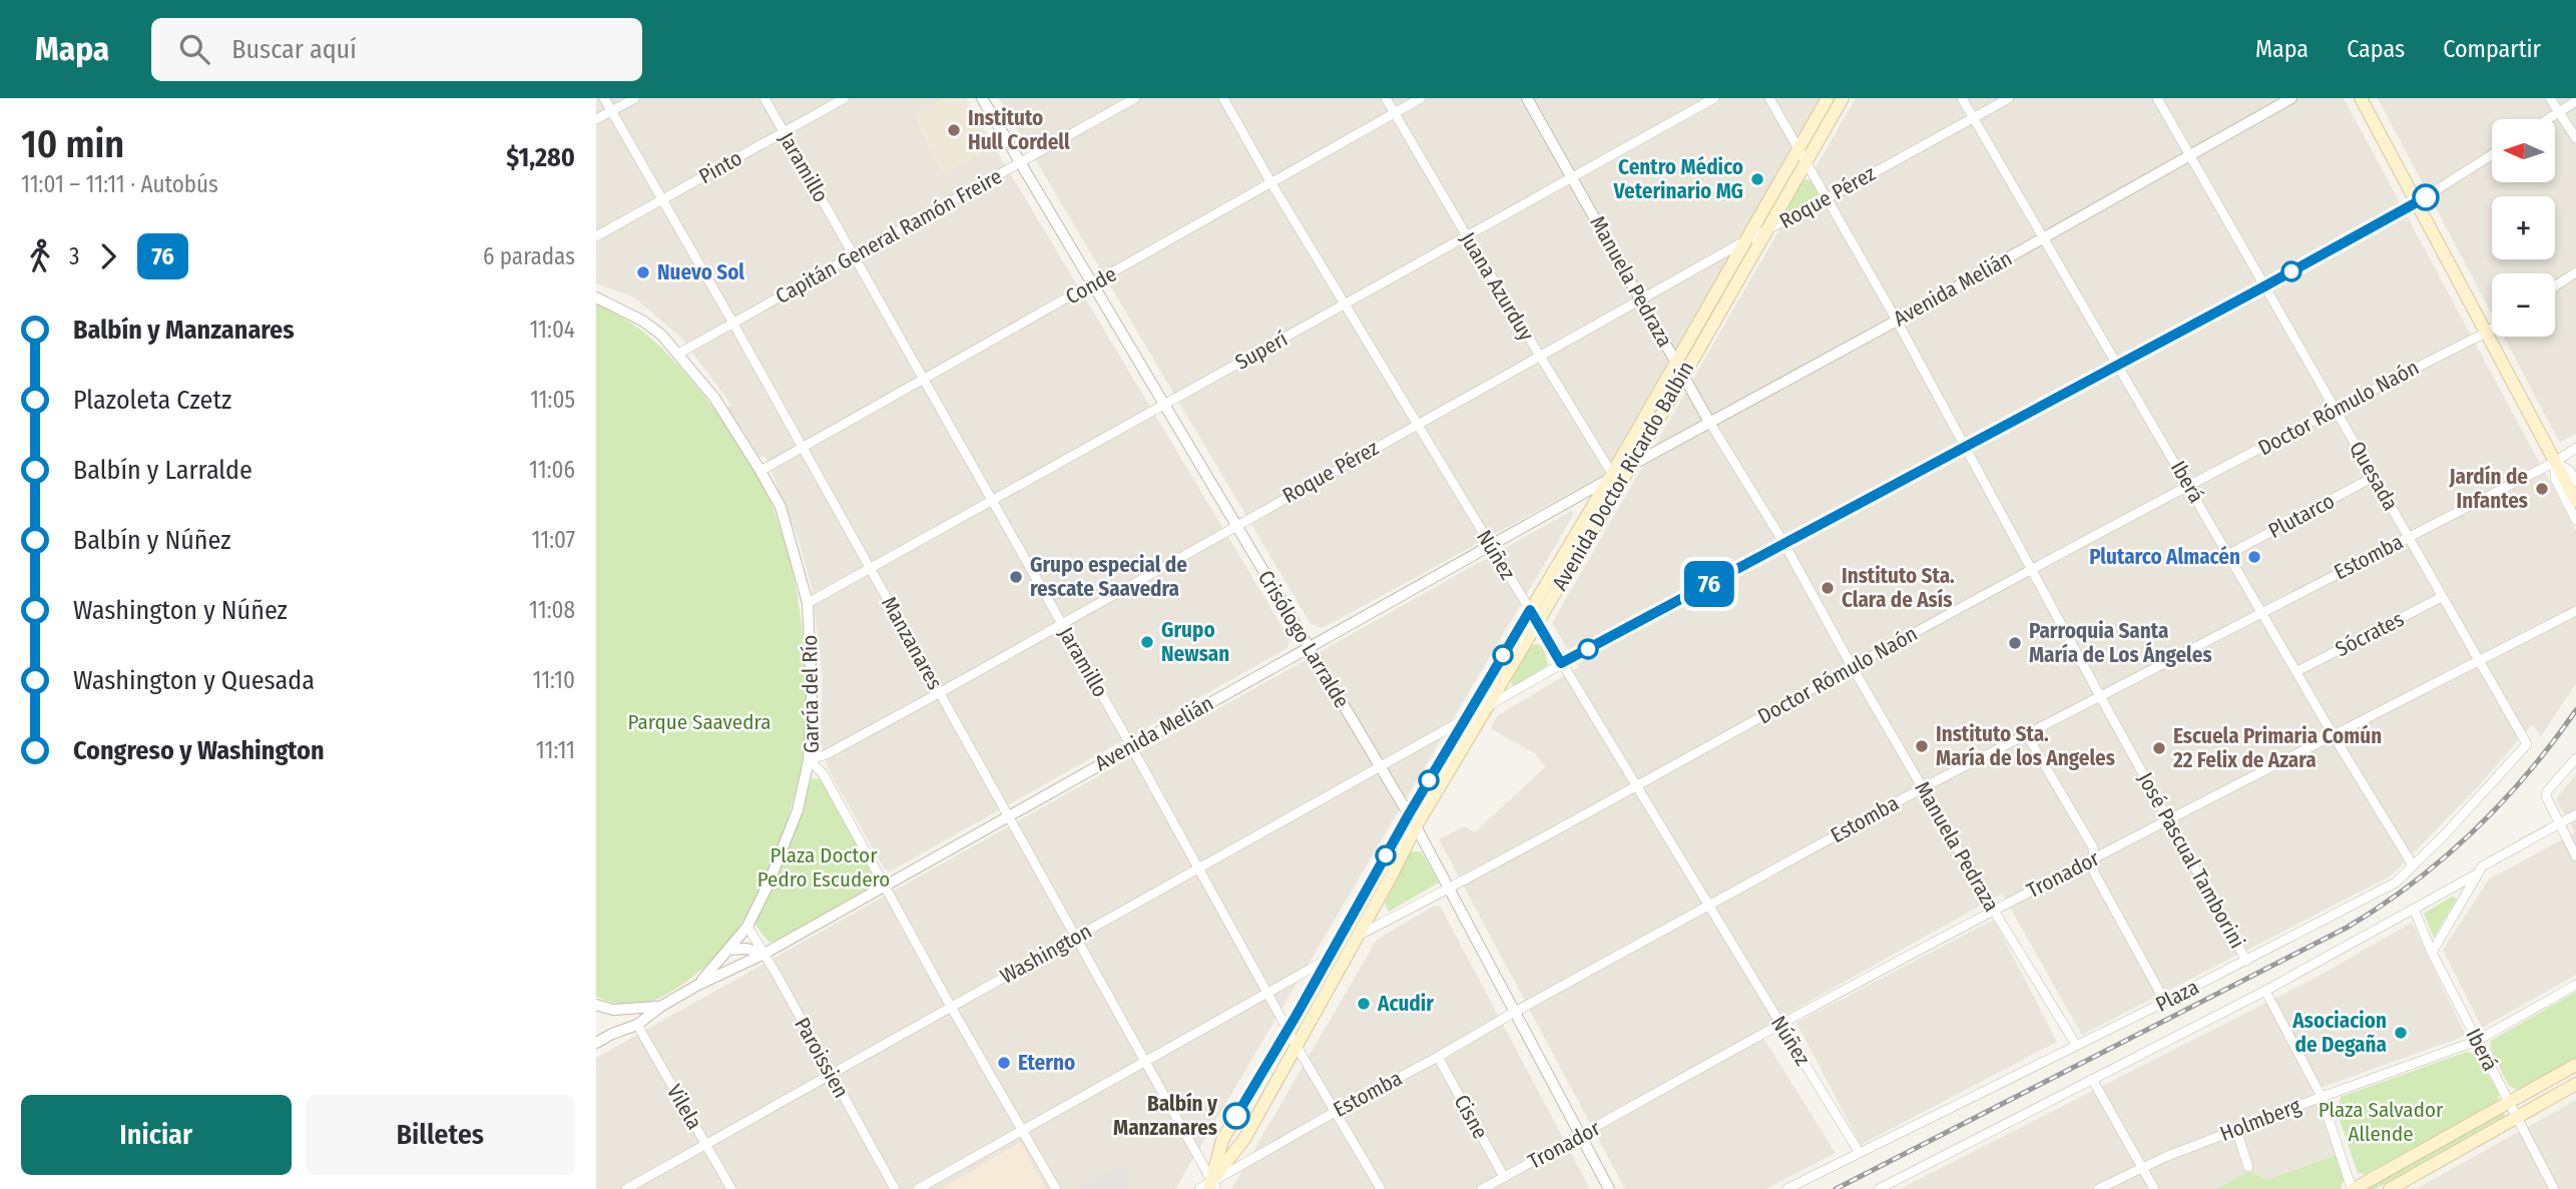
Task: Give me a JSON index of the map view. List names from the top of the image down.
{
  "streets": {
    "main road": ["Avenida Doctor Ricardo Balbín"],
    "street": [
      "Pinto",
      "Jaramillo",
      "Roque Pérez",
      "Capitán General Ramón Freire",
      "Manuela Pedraza",
      "Conde",
      "Juana Azurduy",
      "Avenida Melián",
      "Superí",
      "Doctor Rómulo Naón",
      "Quesada",
      "Iberá",
      "Plutarco",
      "Núñez",
      "Estomba",
      "Sócrates",
      "Crisólogo Larralde",
      "Manzanares",
      "García del Río",
      "José Pascual Tamborini",
      "Tronador",
      "Washington",
      "Plaza",
      "Paroissien",
      "Vilela",
      "Cisne",
      "Holmberg"
    ]
  },
  "crossings": [
    ["Pinto", "Jaramillo"],
    ["Pinto", "Manzanares"],
    ["Jaramillo", "Roque Pérez"],
    ["Jaramillo", "Capitán General Ramón Freire"],
    ["Jaramillo", "Conde"],
    ["Jaramillo", "Avenida Melián"],
    ["Jaramillo", "Superí"],
    ["Jaramillo", "Avenida Doctor Ricardo Balbín"],
    ["Jaramillo", "Estomba"],
    ["Jaramillo", "Washington"],
    ["Roque Pérez", "Manuela Pedraza"],
    ["Roque Pérez", "Juana Azurduy"],
    ["Roque Pérez", "Avenida Doctor Ricardo Balbín"],
    ["Roque Pérez", "Iberá"],
    ["Roque Pérez", "Núñez"],
    ["Roque Pérez", "Crisólogo Larralde"],
    ["Roque Pérez", "Manzanares"],
    ["Roque Pérez", "García del Río"],
    ["Roque Pérez", "José Pascual Tamborini"],
    ["Capitán General Ramón Freire", "Crisólogo Larralde"],
    ["Capitán General Ramón Freire", "Manzanares"],
    ["Capitán General Ramón Freire", "García del Río"],
    ["Manuela Pedraza", "Avenida Melián"],
    ["Manuela Pedraza", "Superí"],
    ["Manuela Pedraza", "Doctor Rómulo Naón"],
    ["Manuela Pedraza", "Avenida Doctor Ricardo Balbín"],
    ["Manuela Pedraza", "Estomba"],
    ["Manuela Pedraza", "Tronador"],
    ["Manuela Pedraza", "Plaza"],
    ["Conde", "Juana Azurduy"],
    ["Conde", "Núñez"],
    ["Conde", "Crisólogo Larralde"],
    ["Conde", "Manzanares"],
    ["Conde", "García del Río"],
    ["Juana Azurduy", "Avenida Melián"],
    ["Juana Azurduy", "Superí"],
    ["Juana Azurduy", "Avenida Doctor Ricardo Balbín"],
    ["Avenida Melián", "Avenida Doctor Ricardo Balbín"],
    ["Avenida Melián", "Quesada"],
    ["Avenida Melián", "Iberá"],
    ["Avenida Melián", "Núñez"],
    ["Avenida Melián", "Crisólogo Larralde"],
    ["Avenida Melián", "Manzanares"],
    ["Avenida Melián", "García del Río"],
    ["Avenida Melián", "José Pascual Tamborini"],
    ["Avenida Melián", "Paroissien"],
    ["Avenida Melián", "Vilela"],
    ["Superí", "Núñez"],
    ["Superí", "Crisólogo Larralde"],
    ["Superí", "Manzanares"],
    ["Superí", "García del Río"],
    ["Doctor Rómulo Naón", "Avenida Doctor Ricardo Balbín"],
    ["Doctor Rómulo Naón", "Quesada"],
    ["Doctor Rómulo Naón", "Iberá"],
    ["Doctor Rómulo Naón", "Núñez"],
    ["Doctor Rómulo Naón", "Crisólogo Larralde"],
    ["Doctor Rómulo Naón", "José Pascual Tamborini"],
    ["Avenida Doctor Ricardo Balbín", "Núñez"],
    ["Avenida Doctor Ricardo Balbín", "Estomba"],
    ["Avenida Doctor Ricardo Balbín", "Crisólogo Larralde"],
    ["Avenida Doctor Ricardo Balbín", "Manzanares"],
    ["Avenida Doctor Ricardo Balbín", "José Pascual Tamborini"],
    ["Avenida Doctor Ricardo Balbín", "Washington"],
    ["Quesada", "Plutarco"],
    ["Quesada", "Estomba"],
    ["Quesada", "Sócrates"],
    ["Quesada", "Tronador"],
    ["Quesada", "Plaza"],
    ["Iberá", "Plutarco"],
    ["Iberá", "Estomba"],
    ["Iberá", "Sócrates"],
    ["Iberá", "Tronador"],
    ["Iberá", "Plaza"],
    ["Iberá", "Holmberg"],
    ["Núñez", "Estomba"],
    ["Núñez", "Tronador"],
    ["Núñez", "Plaza"],
    ["Estomba", "Crisólogo Larralde"],
    ["Estomba", "Manzanares"],
    ["Estomba", "José Pascual Tamborini"],
    ["Estomba", "Cisne"],
    ["Crisólogo Larralde", "Tronador"],
    ["Crisólogo Larralde", "Washington"],
    ["Manzanares", "Washington"],
    ["García del Río", "Washington"],
    ["José Pascual Tamborini", "Tronador"],
    ["José Pascual Tamborini", "Plaza"],
    ["Tronador", "Cisne"],
    ["Washington", "Paroissien"],
    ["Washington", "Vilela"]
  ],
  "parks": ["Parque Saavedra", "Plaza Doctor Pedro Escudero", "Plaza Salvador Allende"],
  "places": [
    "Instituto Hull Cordell",
    "Centro Médico Veterinario MG",
    "Nuevo Sol",
    "Jardín de Infantes",
    "Plutarco Almacén",
    "Grupo especial de rescate Saavedra",
    "Instituto Sta. Clara de Asís",
    "Grupo Newsan",
    "Parroquia Santa María de Los Ángeles",
    "Instituto Sta. María de los Angeles",
    "Escuela Primaria Común 22 Felix de Azara",
    "Acudir",
    "Asociacion de Degaña",
    "Eterno",
    "Balbín y Manzanares"
  ],
  "lines": ["bus line 76"],
  "north": "left",
  "page": {
    "header": "Mapa",
    "search": "Buscar aquí",
    "nav": ["Mapa", "Capas", "Compartir"],
    "heading": ["10 min", "11:01 – 11:11 · Autobús", "$1,280"],
    "on_map": "76",
    "map_buttons": ["+", "−"],
    "legs": ["3", "76", "6 paradas"],
    "list": [
      {
        "name": "Balbín y Manzanares",
        "value": "11:04"
      },
      {
        "name": "Plazoleta Czetz",
        "value": "11:05"
      },
      {
        "name": "Balbín y Larralde",
        "value": "11:06"
      },
      {
        "name": "Balbín y Núñez",
        "value": "11:07"
      },
      {
        "name": "Washington y Núñez",
        "value": "11:08"
      },
      {
        "name": "Washington y Quesada",
        "value": "11:10"
      },
      {
        "name": "Congreso y Washington",
        "value": "11:11"
      }
    ],
    "buttons": ["Iniciar", "Billetes"]
  }
}
